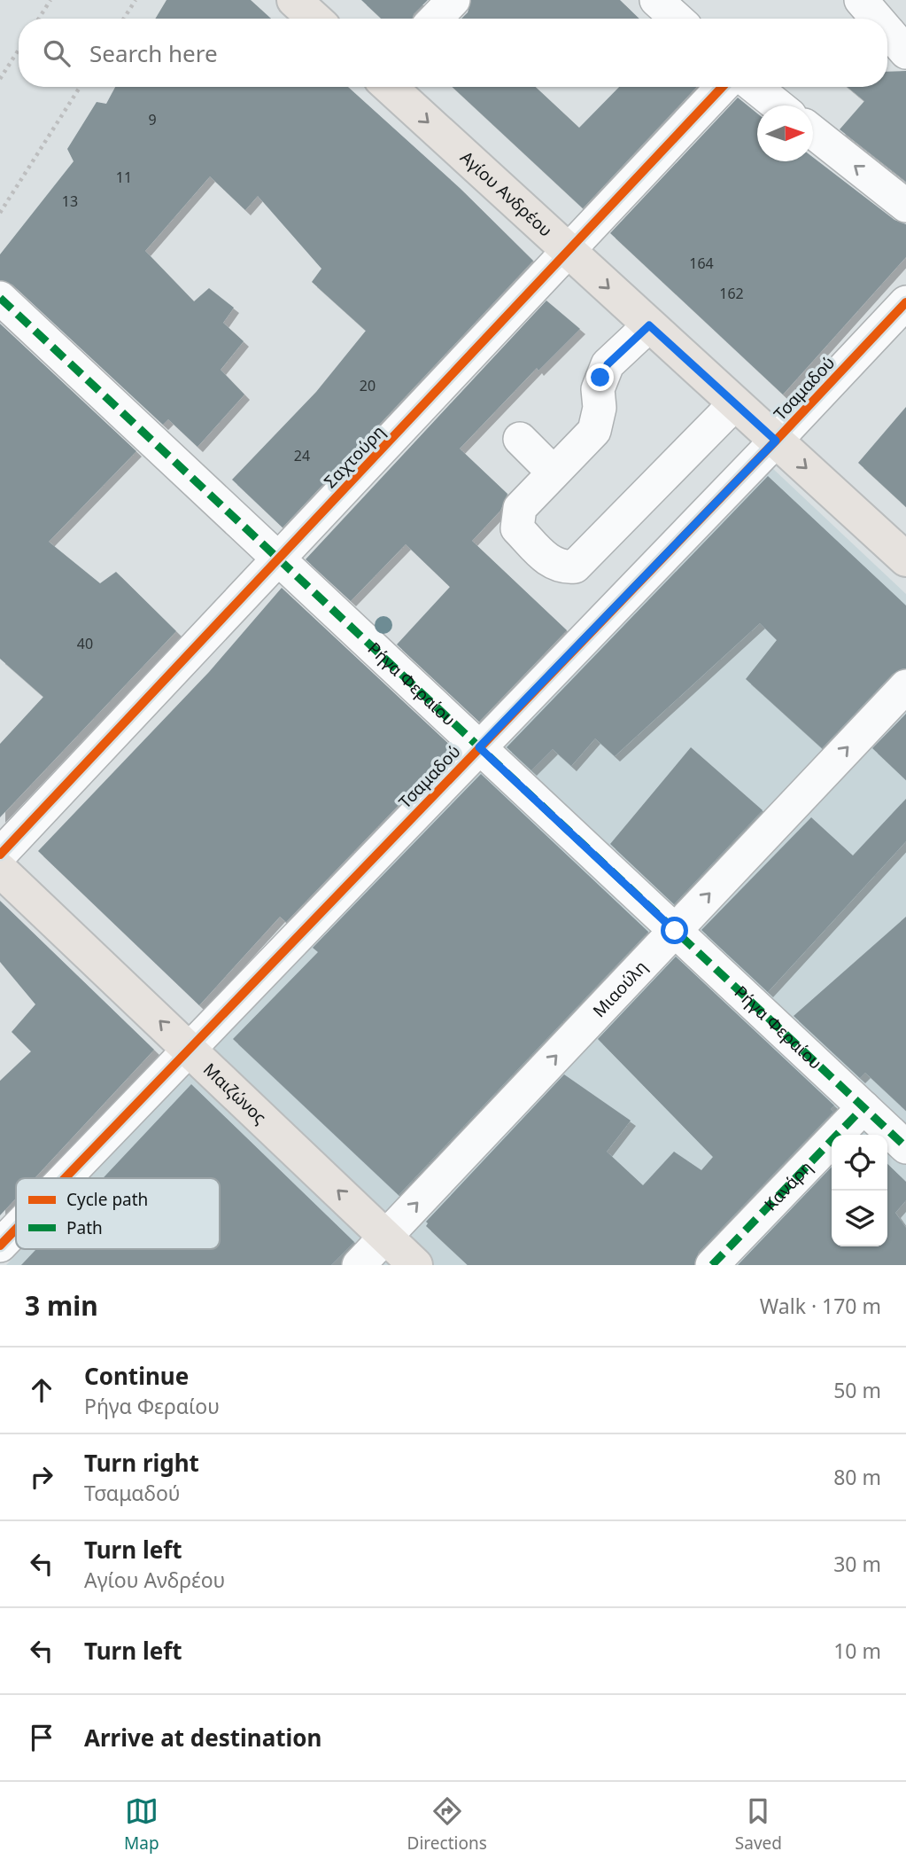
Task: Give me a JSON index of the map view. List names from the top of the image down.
{
  "streets": {
    "main road": ["Αγίου Ανδρέου", "Μαιζώνος"],
    "street": [
      "Τσαμαδού",
      "Σαχτούρη",
      "Ρήγα Φεραίου",
      "Μιαούλη",
      "Κανάρη"
    ]
  },
  "crossings": [
    ["Αγίου Ανδρέου", "Τσαμαδού"],
    ["Αγίου Ανδρέου", "Σαχτούρη"],
    ["Τσαμαδού", "Ρήγα Φεραίου"],
    ["Τσαμαδού", "Μαιζώνος"],
    ["Σαχτούρη", "Ρήγα Φεραίου"],
    ["Ρήγα Φεραίου", "Μιαούλη"],
    ["Ρήγα Φεραίου", "Κανάρη"],
    ["Μιαούλη", "Μαιζώνος"]
  ],
  "one_way": ["Αγίου Ανδρέου", "Μιαούλη", "Μαιζώνος"],
  "house_numbers": [
    "9",
    "11",
    "13",
    "164",
    "162",
    "20",
    "24",
    "40"
  ],
  "legend": ["Cycle path", "Path"],
  "north": "right",
  "page": {
    "search": "Search here",
    "heading": ["3 min", "Walk · 170 m"],
    "list": [
      ["Continue", "Ρήγα Φεραίου", "50 m"],
      ["Turn right", "Τσαμαδού", "80 m"],
      ["Turn left", "Αγίου Ανδρέου", "30 m"],
      ["Turn left", "10 m"],
      "Arrive at destination"
    ],
    "nav": ["Map", "Directions", "Saved"]
  }
}
